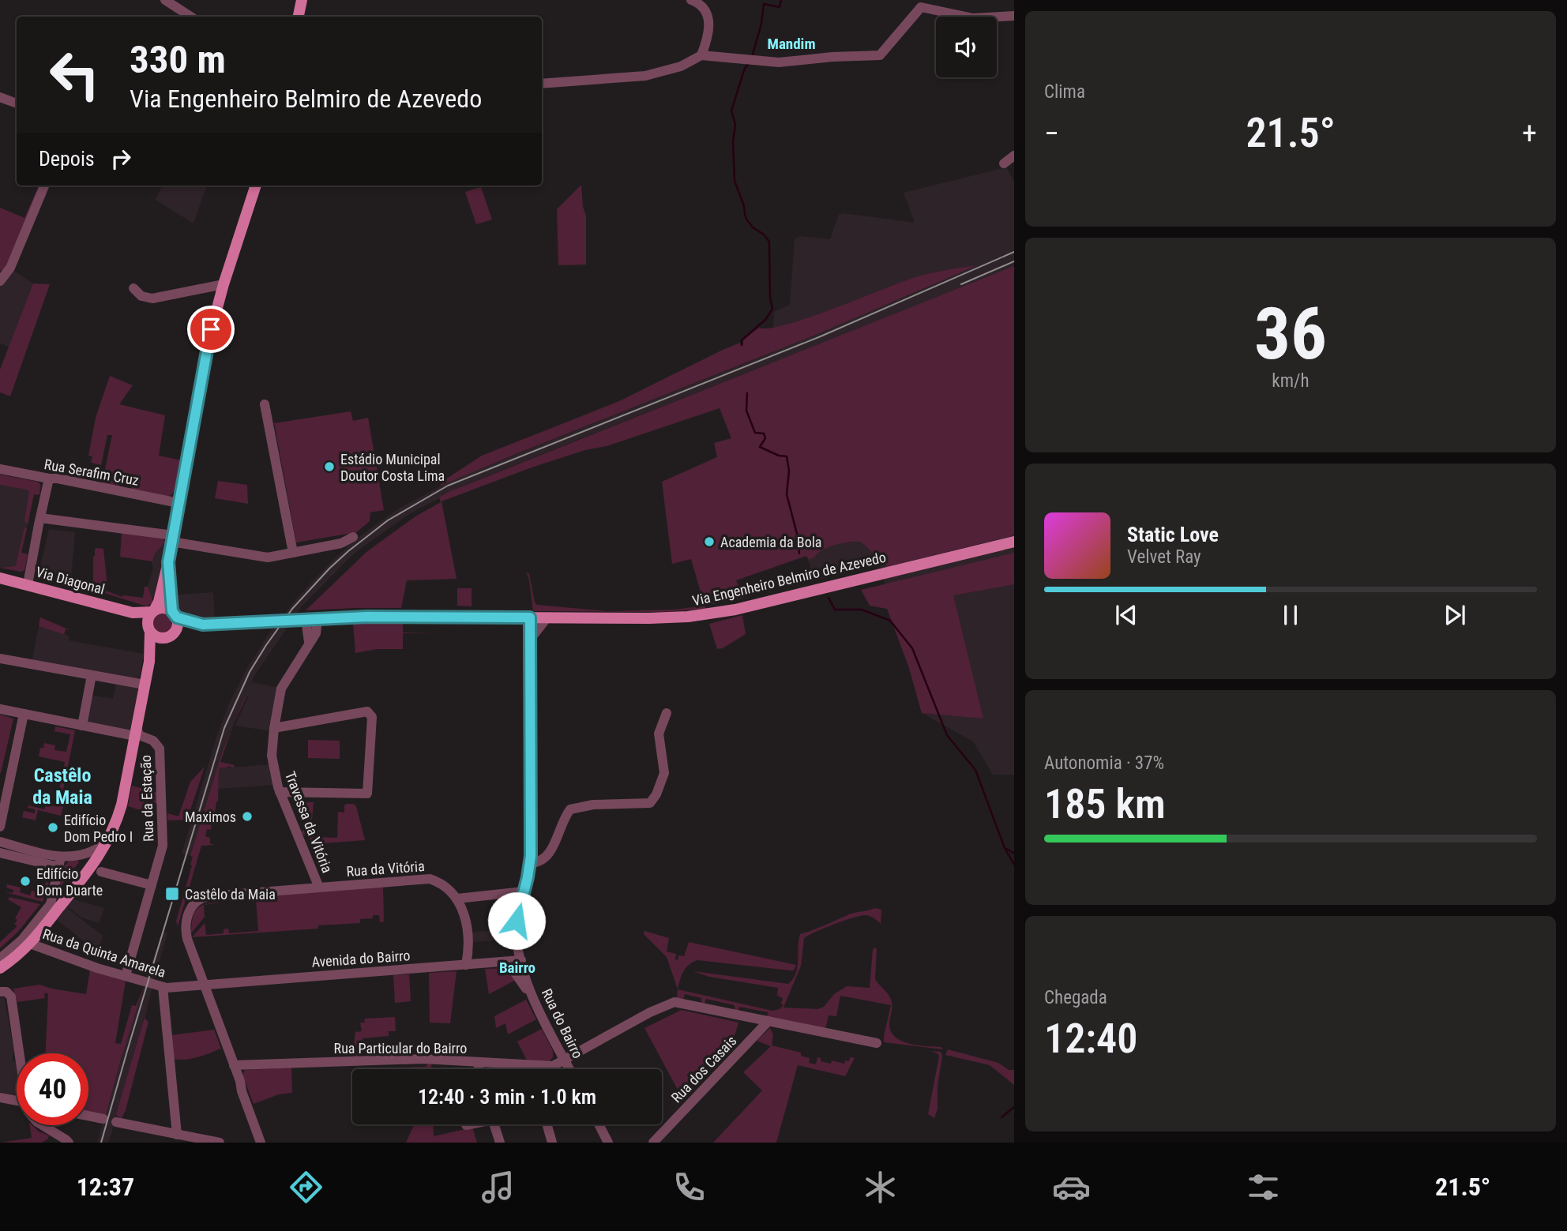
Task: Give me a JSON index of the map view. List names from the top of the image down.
{
  "streets": {
    "main road": ["Via Engenheiro Belmiro de Azevedo", "Via Diagonal"],
    "street": [
      "Rua Serafim Cruz",
      "Rua da Estação",
      "Travessa da Vitória",
      "Rua da Vitória",
      "Rua da Quinta Amarela",
      "Avenida do Bairro",
      "Rua do Bairro",
      "Rua Particular do Bairro",
      "Rua dos Casais"
    ]
  },
  "crossings": [
    ["Via Engenheiro Belmiro de Azevedo", "Via Diagonal"],
    ["Via Engenheiro Belmiro de Azevedo", "Travessa da Vitória"],
    ["Via Engenheiro Belmiro de Azevedo", "Rua do Bairro"],
    ["Rua da Estação", "Rua da Quinta Amarela"],
    ["Travessa da Vitória", "Rua da Vitória"],
    ["Rua da Vitória", "Rua da Quinta Amarela"],
    ["Rua da Vitória", "Avenida do Bairro"],
    ["Rua da Quinta Amarela", "Avenida do Bairro"],
    ["Avenida do Bairro", "Rua do Bairro"],
    ["Rua do Bairro", "Rua Particular do Bairro"],
    ["Rua Particular do Bairro", "Rua dos Casais"]
  ],
  "districts": ["Mandim", "Castêlo da Maia", "Bairro"],
  "places": {
    "other": [
      "Estádio Municipal Doutor Costa Lima",
      "Academia da Bola",
      "Maximos",
      "Edifício Dom Pedro I",
      "Edifício Dom Duarte"
    ],
    "transit": ["Castêlo da Maia"]
  },
  "page": {
    "tile": [
      "Clima",
      ["36", "km/h"],
      ["Autonomia · 37%", "185 km"],
      ["Chegada", "12:40"]
    ],
    "turn": ["330 m", "Via Engenheiro Belmiro de Azevedo"],
    "heat": ["−", "21.5°", "+"],
    "then": "Depois",
    "song": ["Static Love", "Velvet Ray"],
    "limit": "40",
    "trip": "12:40 · 3 min · 1.0 km",
    "tabs": ["12:37", "21.5°"]
  }
}
